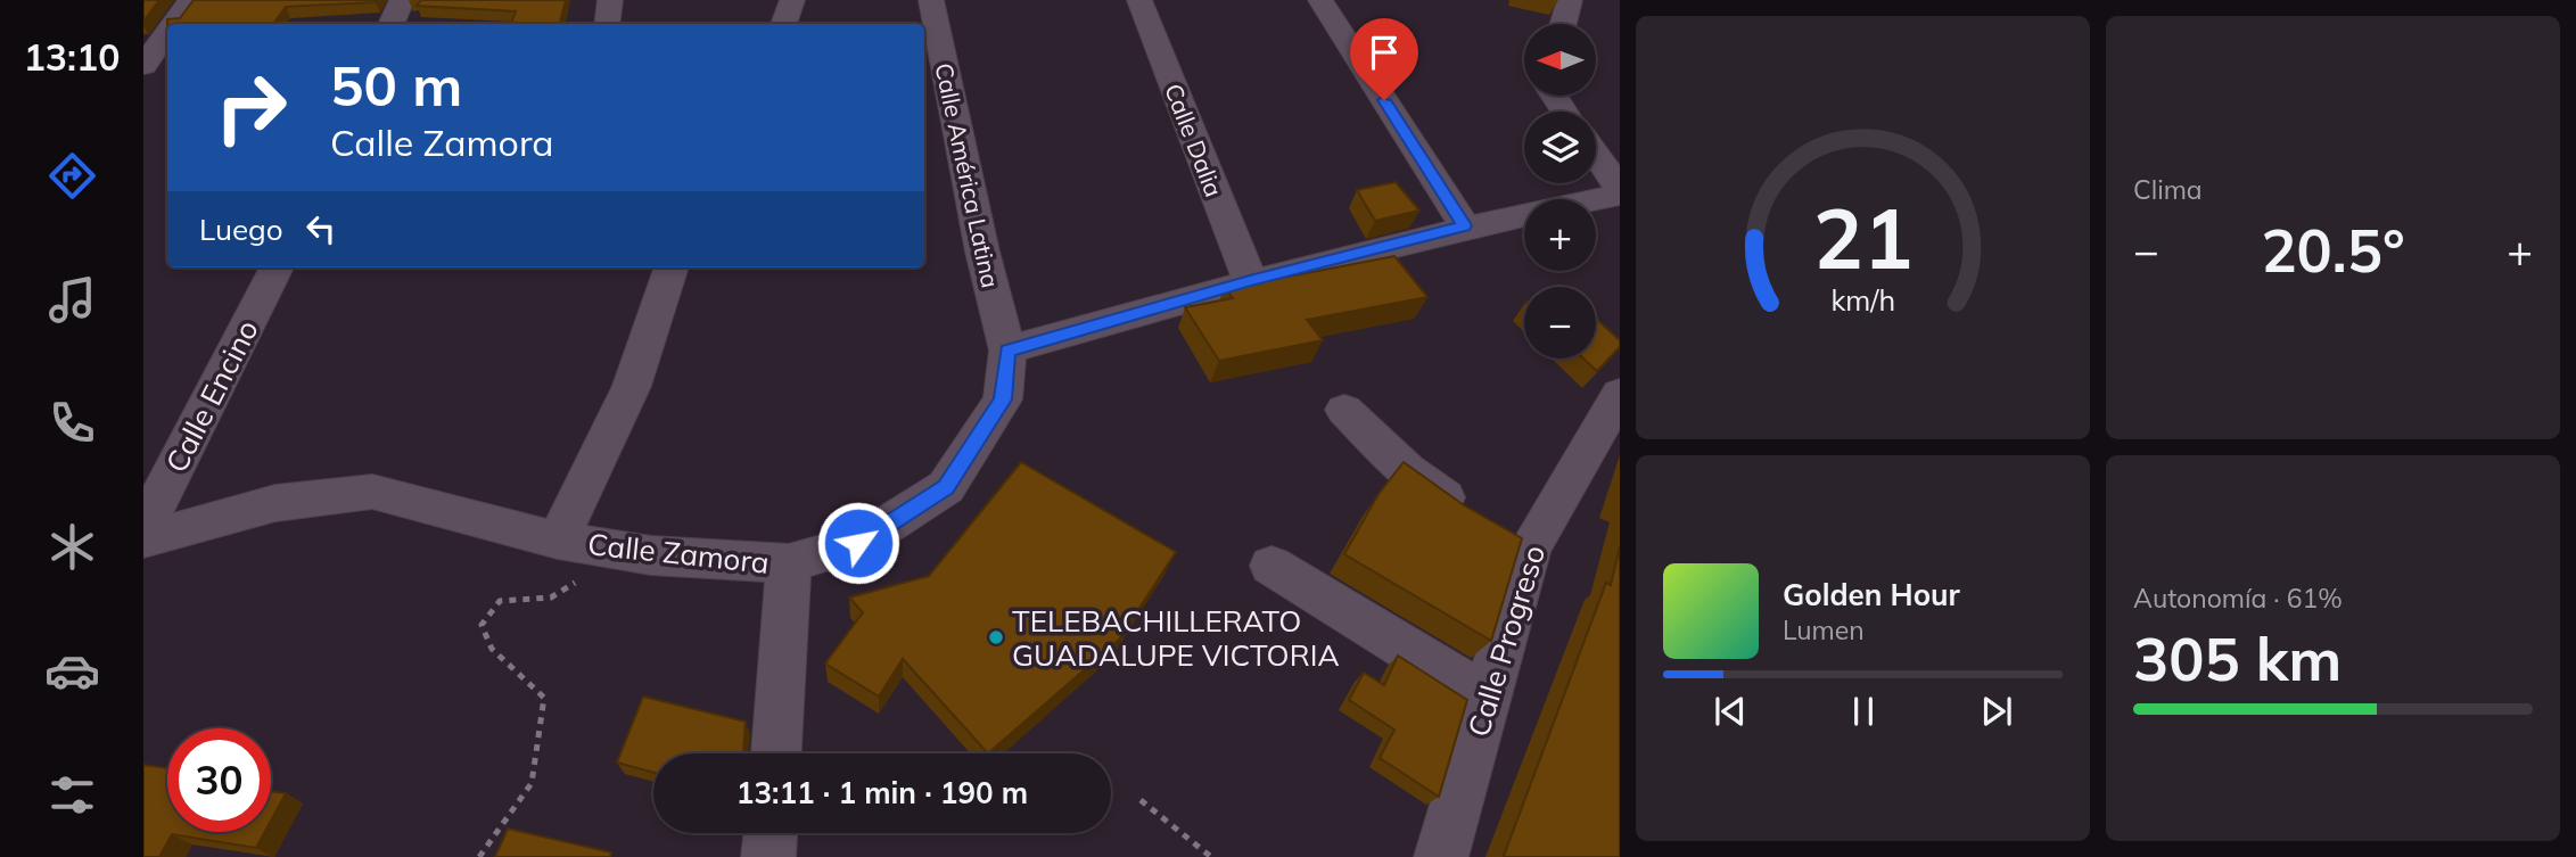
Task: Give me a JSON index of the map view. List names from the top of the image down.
{
  "streets": {
    "street": [
      "Calle Dalia",
      "Calle América Latina",
      "Calle Encino",
      "Calle Zamora",
      "Calle Progreso"
    ]
  },
  "crossings": [
    ["Calle América Latina", "Calle Zamora"]
  ],
  "places": ["TELEBACHILLERATO GUADALUPE VICTORIA"],
  "north": "left",
  "page": {
    "tabs": "13:10",
    "tile": [
      "Clima",
      ["Autonomía · 61%", "305 km"]
    ],
    "map_buttons": ["+", "−"],
    "turn": ["50 m", "Calle Zamora"],
    "then": "Luego",
    "heat": ["−", "20.5°", "+"],
    "song": ["Golden Hour", "Lumen"],
    "limit": "30",
    "trip": "13:11 · 1 min · 190 m",
    "gauge": ["21", "km/h"]
  }
}
